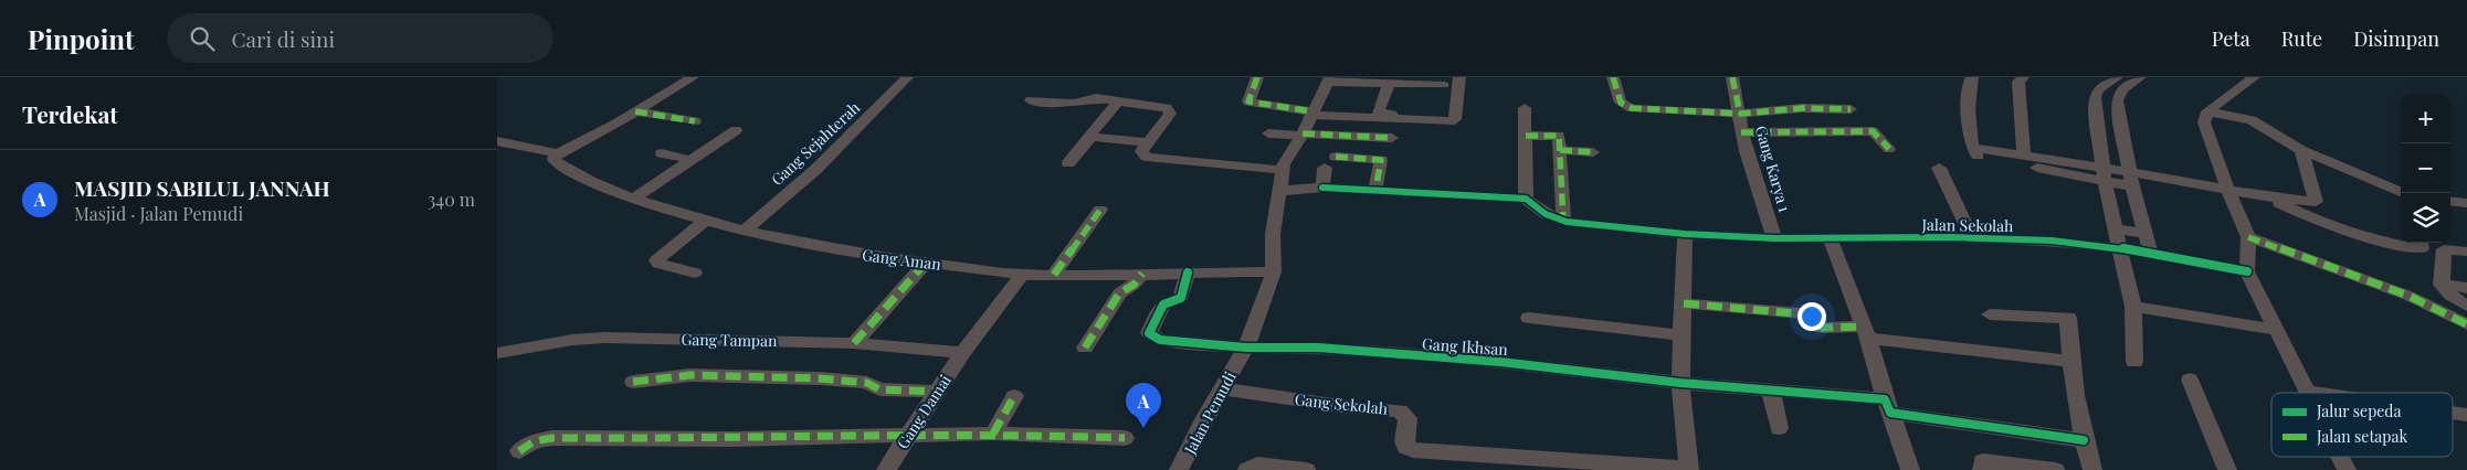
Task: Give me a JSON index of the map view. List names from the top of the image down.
{
  "streets": {
    "street": [
      "Gang Sejahterah",
      "Gang Karya 1",
      "Jalan Sekolah",
      "Gang Aman",
      "Gang Tampan",
      "Gang Ikhsan",
      "Gang Sekolah",
      "Gang Damai",
      "Jalan Pemudi"
    ]
  },
  "crossings": [
    ["Gang Sejahterah", "Gang Aman"],
    ["Gang Karya 1", "Jalan Sekolah"],
    ["Gang Aman", "Gang Ikhsan"],
    ["Gang Aman", "Gang Damai"],
    ["Gang Aman", "Jalan Pemudi"],
    ["Gang Tampan", "Gang Damai"],
    ["Gang Ikhsan", "Jalan Pemudi"],
    ["Gang Sekolah", "Jalan Pemudi"]
  ],
  "legend": ["Jalur sepeda", "Jalan setapak"],
  "page": {
    "header": "Pinpoint",
    "search": "Cari di sini",
    "nav": ["Peta", "Rute", "Disimpan"],
    "heading": "Terdekat",
    "map_buttons": ["+", "−"],
    "list": [
      {
        "mark": "A",
        "name": "MASJID SABILUL JANNAH",
        "note": "Masjid · Jalan Pemudi",
        "value": "340 m"
      }
    ],
    "pins": "A"
  }
}
